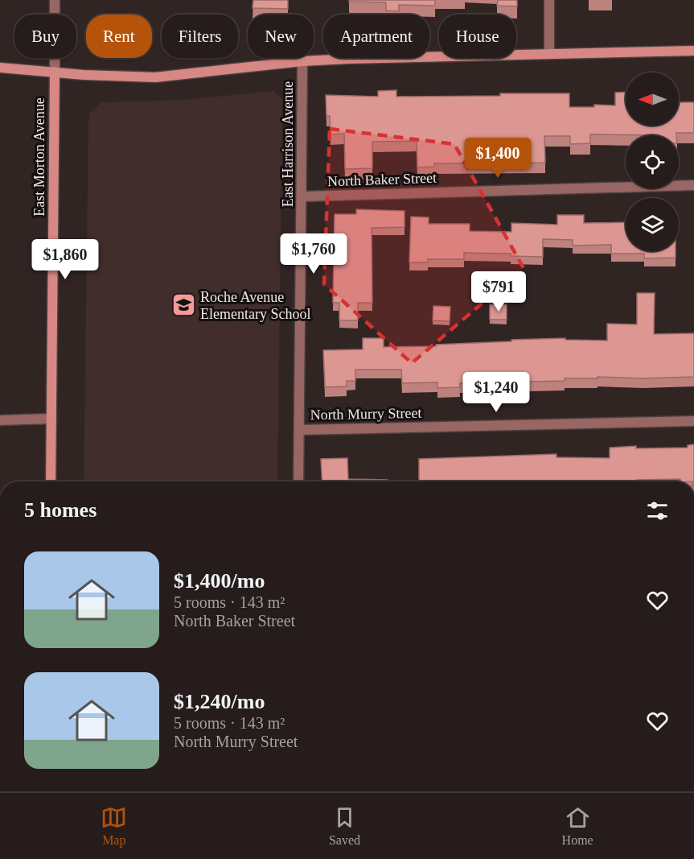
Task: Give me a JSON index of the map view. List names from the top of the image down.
{
  "streets": {
    "main road": ["East Morton Avenue"],
    "street": ["East Harrison Avenue", "North Baker Street", "North Murry Street"]
  },
  "crossings": [
    ["East Harrison Avenue", "North Baker Street"],
    ["East Harrison Avenue", "North Murry Street"]
  ],
  "places": {
    "school or university": ["Roche Avenue Elementary School"]
  },
  "north": "left",
  "page": {
    "chip": [
      "Buy",
      "Rent",
      "Filters",
      "New",
      "Apartment",
      "House"
    ],
    "price": [
      "$1,400",
      "$1,760",
      "$1,860",
      "$791",
      "$1,240"
    ],
    "heading": "5 homes",
    "list": [
      {
        "name": "$1,400/mo",
        "note": "5 rooms · 143 m² · North Baker Street"
      },
      {
        "name": "$1,240/mo",
        "note": "5 rooms · 143 m² · North Murry Street"
      }
    ],
    "tabs": ["Map", "Saved", "Home"]
  }
}
